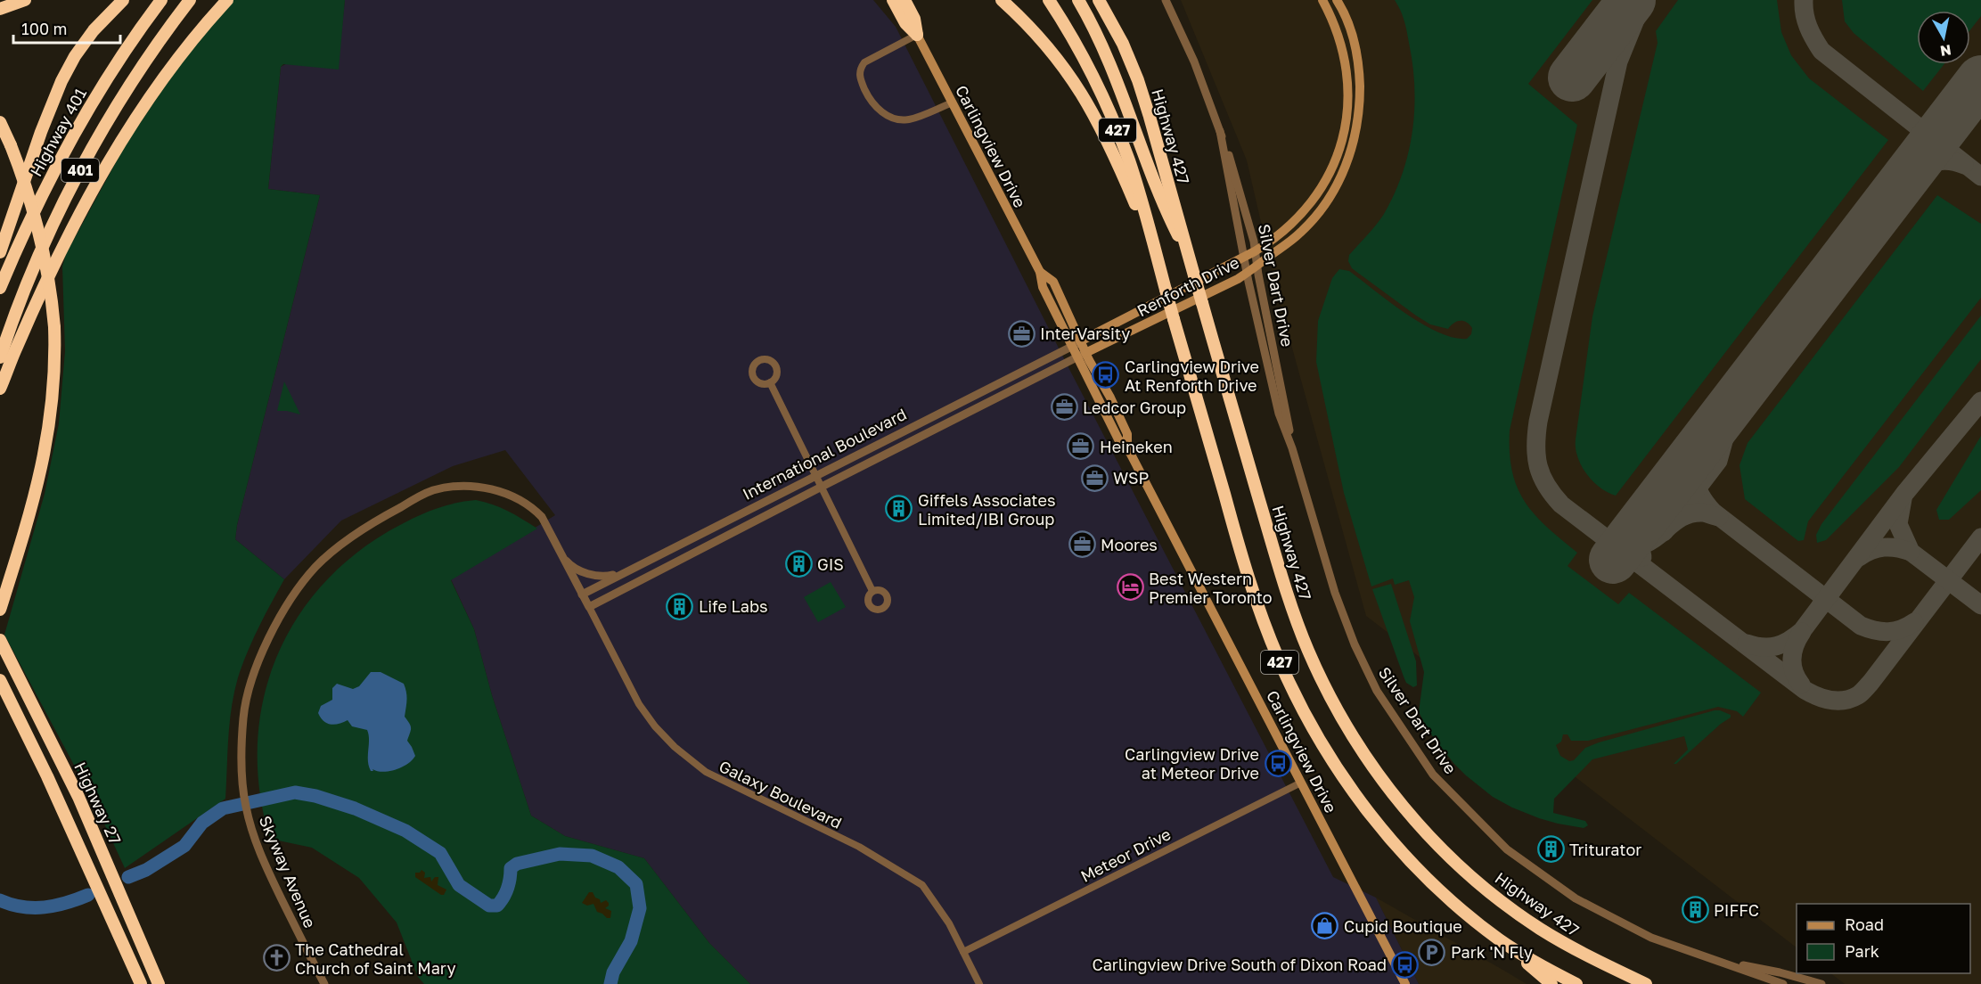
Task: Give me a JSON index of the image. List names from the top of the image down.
{
  "streets": {
    "highway": [
      "427",
      "Highway 401",
      "Highway 427",
      "401",
      "Highway 27"
    ],
    "main road": ["Carlingview Drive", "Renforth Drive"],
    "street": [
      "Silver Dart Drive",
      "International Boulevard",
      "Galaxy Boulevard",
      "Meteor Drive",
      "Skyway Avenue"
    ]
  },
  "crossings": [
    ["Carlingview Drive", "Renforth Drive"],
    ["Carlingview Drive", "International Boulevard"],
    ["Carlingview Drive", "Meteor Drive"],
    ["Silver Dart Drive", "Renforth Drive"],
    ["Renforth Drive", "International Boulevard"],
    ["International Boulevard", "Galaxy Boulevard"],
    ["International Boulevard", "Skyway Avenue"],
    ["Galaxy Boulevard", "Meteor Drive"],
    ["Galaxy Boulevard", "Skyway Avenue"]
  ],
  "places": {
    "office": [
      "InterVarsity",
      "Ledcor Group",
      "Heineken",
      "WSP",
      "Moores"
    ],
    "bus stop": ["Carlingview Drive At Renforth Drive", "Carlingview Drive at Meteor Drive", "Carlingview Drive South of Dixon Road"],
    "building": [
      "Giffels Associates Limited/IBI Group",
      "GIS",
      "Life Labs",
      "Triturator",
      "PIFFC"
    ],
    "hotel": ["Best Western Premier Toronto"],
    "shop": ["Cupid Boutique"],
    "parking": ["Park 'N Fly"],
    "church": ["The Cathedral Church of Saint Mary"]
  },
  "legend": ["Road", "Park"],
  "scale_bar": "100 m",
  "north": "bottom"
}
